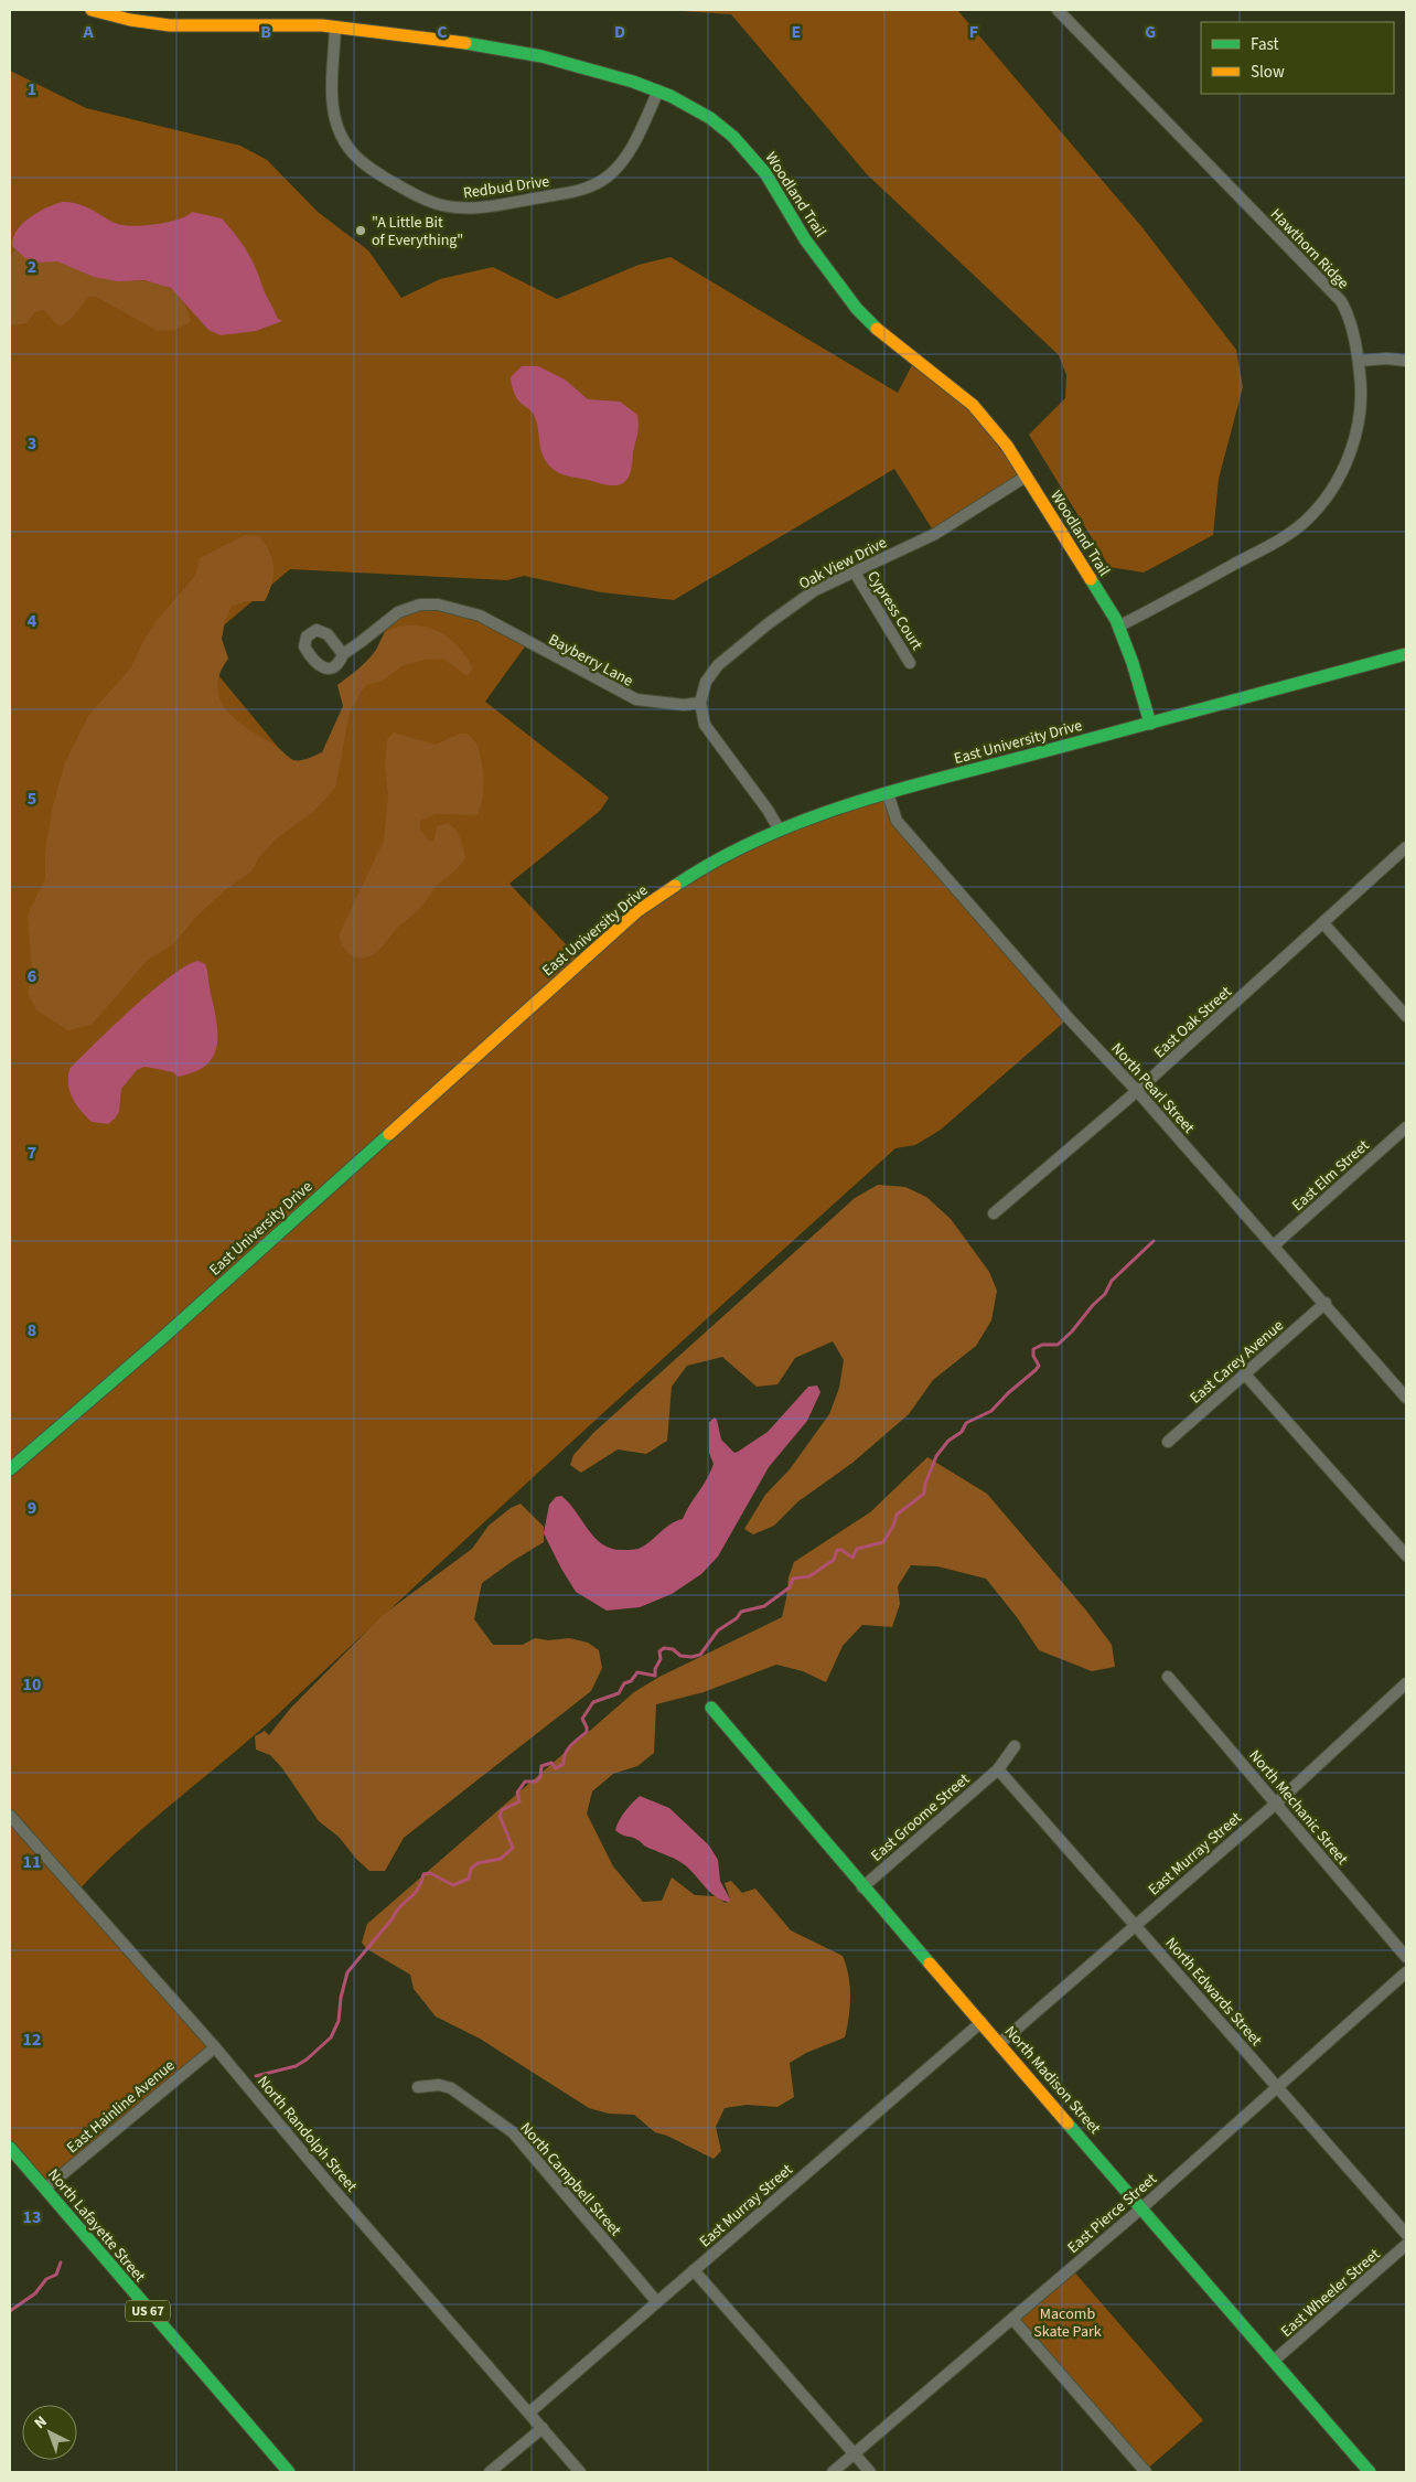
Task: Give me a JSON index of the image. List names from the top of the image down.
{
  "streets": {
    "main road": [
      "Woodland Trail",
      "East University Drive",
      "North Madison Street",
      "North Lafayette Street",
      "US 67"
    ],
    "street": [
      "Redbud Drive",
      "Hawthorn Ridge",
      "Oak View Drive",
      "Cypress Court",
      "Bayberry Lane",
      "East Oak Street",
      "North Pearl Street",
      "East Elm Street",
      "East Carey Avenue",
      "North Mechanic Street",
      "East Groome Street",
      "East Murray Street",
      "North Edwards Street",
      "East Hainline Avenue",
      "North Randolph Street",
      "North Campbell Street",
      "East Pierce Street",
      "East Wheeler Street"
    ]
  },
  "crossings": [
    ["Redbud Drive", "Woodland Trail"],
    ["Woodland Trail", "Hawthorn Ridge"],
    ["Woodland Trail", "Oak View Drive"],
    ["Woodland Trail", "East University Drive"],
    ["Oak View Drive", "Cypress Court"],
    ["Oak View Drive", "Bayberry Lane"],
    ["East University Drive", "North Pearl Street"],
    ["East Oak Street", "North Pearl Street"],
    ["North Pearl Street", "East Elm Street"],
    ["North Pearl Street", "East Carey Avenue"],
    ["North Mechanic Street", "East Murray Street"],
    ["East Groome Street", "North Edwards Street"],
    ["East Groome Street", "North Madison Street"],
    ["East Murray Street", "North Edwards Street"],
    ["East Murray Street", "North Madison Street"],
    ["East Murray Street", "North Randolph Street"],
    ["East Murray Street", "North Campbell Street"],
    ["North Edwards Street", "East Pierce Street"],
    ["North Madison Street", "East Pierce Street"],
    ["North Madison Street", "East Wheeler Street"],
    ["East Hainline Avenue", "North Randolph Street"],
    ["East Hainline Avenue", "North Lafayette Street"]
  ],
  "parks": ["Macomb Skate Park"],
  "places": ["\"A Little Bit of Everything\""],
  "legend": ["Fast", "Slow"],
  "north": "top left",
  "grid": {
    "columns": [
      "A",
      "B",
      "C",
      "D",
      "E",
      "F",
      "G"
    ],
    "rows": [
      "1",
      "2",
      "3",
      "4",
      "5",
      "6",
      "7",
      "8",
      "9",
      "10",
      "11",
      "12",
      "13"
    ]
  }
}
